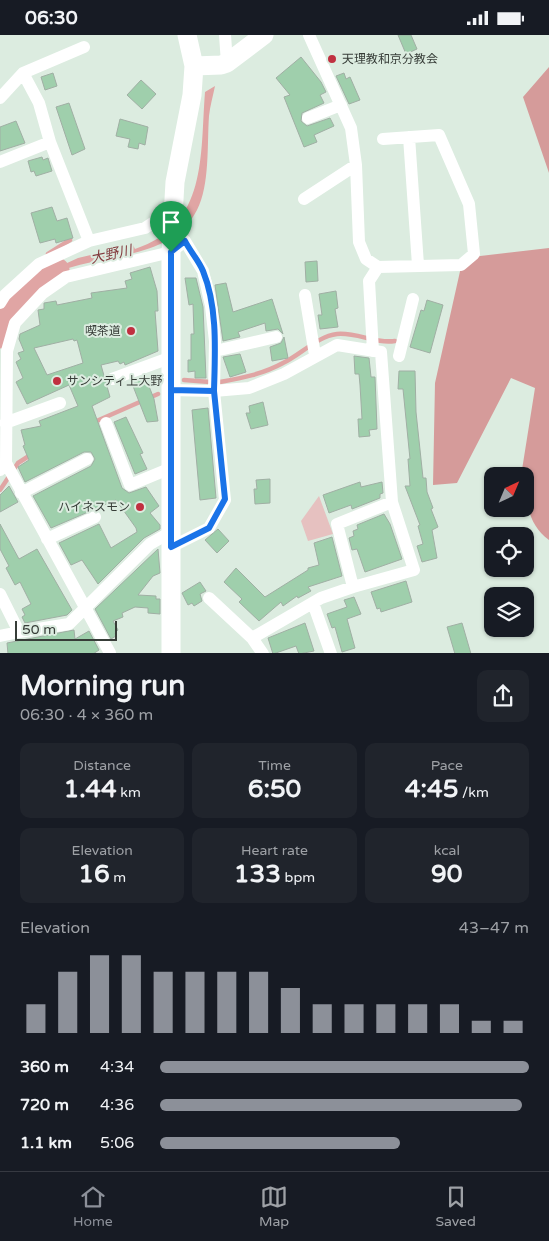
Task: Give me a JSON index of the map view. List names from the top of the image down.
{
  "water": ["大野川"],
  "places": [
    "天理教和京分教会",
    "喫茶道",
    "サンシティ上大野",
    "ハイネスモン"
  ],
  "scale_bar": "50 m",
  "north": "top right",
  "page": {
    "status": "06:30",
    "scale": "50 m",
    "heading": ["Morning run", "06:30 · 4 × 360 m"],
    "stats": [
      ["Distance", "1.44 km"],
      ["Time", "6:50"],
      ["Pace", "4:45 /km"],
      ["Elevation", "16 m"],
      ["Heart rate", "133 bpm"],
      ["kcal", "90"]
    ],
    "chart": ["Elevation", "43–47 m"],
    "list": [
      {
        "name": "360 m",
        "note": "4:34"
      },
      {
        "name": "720 m",
        "note": "4:36"
      },
      {
        "name": "1.1 km",
        "note": "5:06"
      }
    ],
    "tabs": ["Home", "Map", "Saved"]
  }
}
